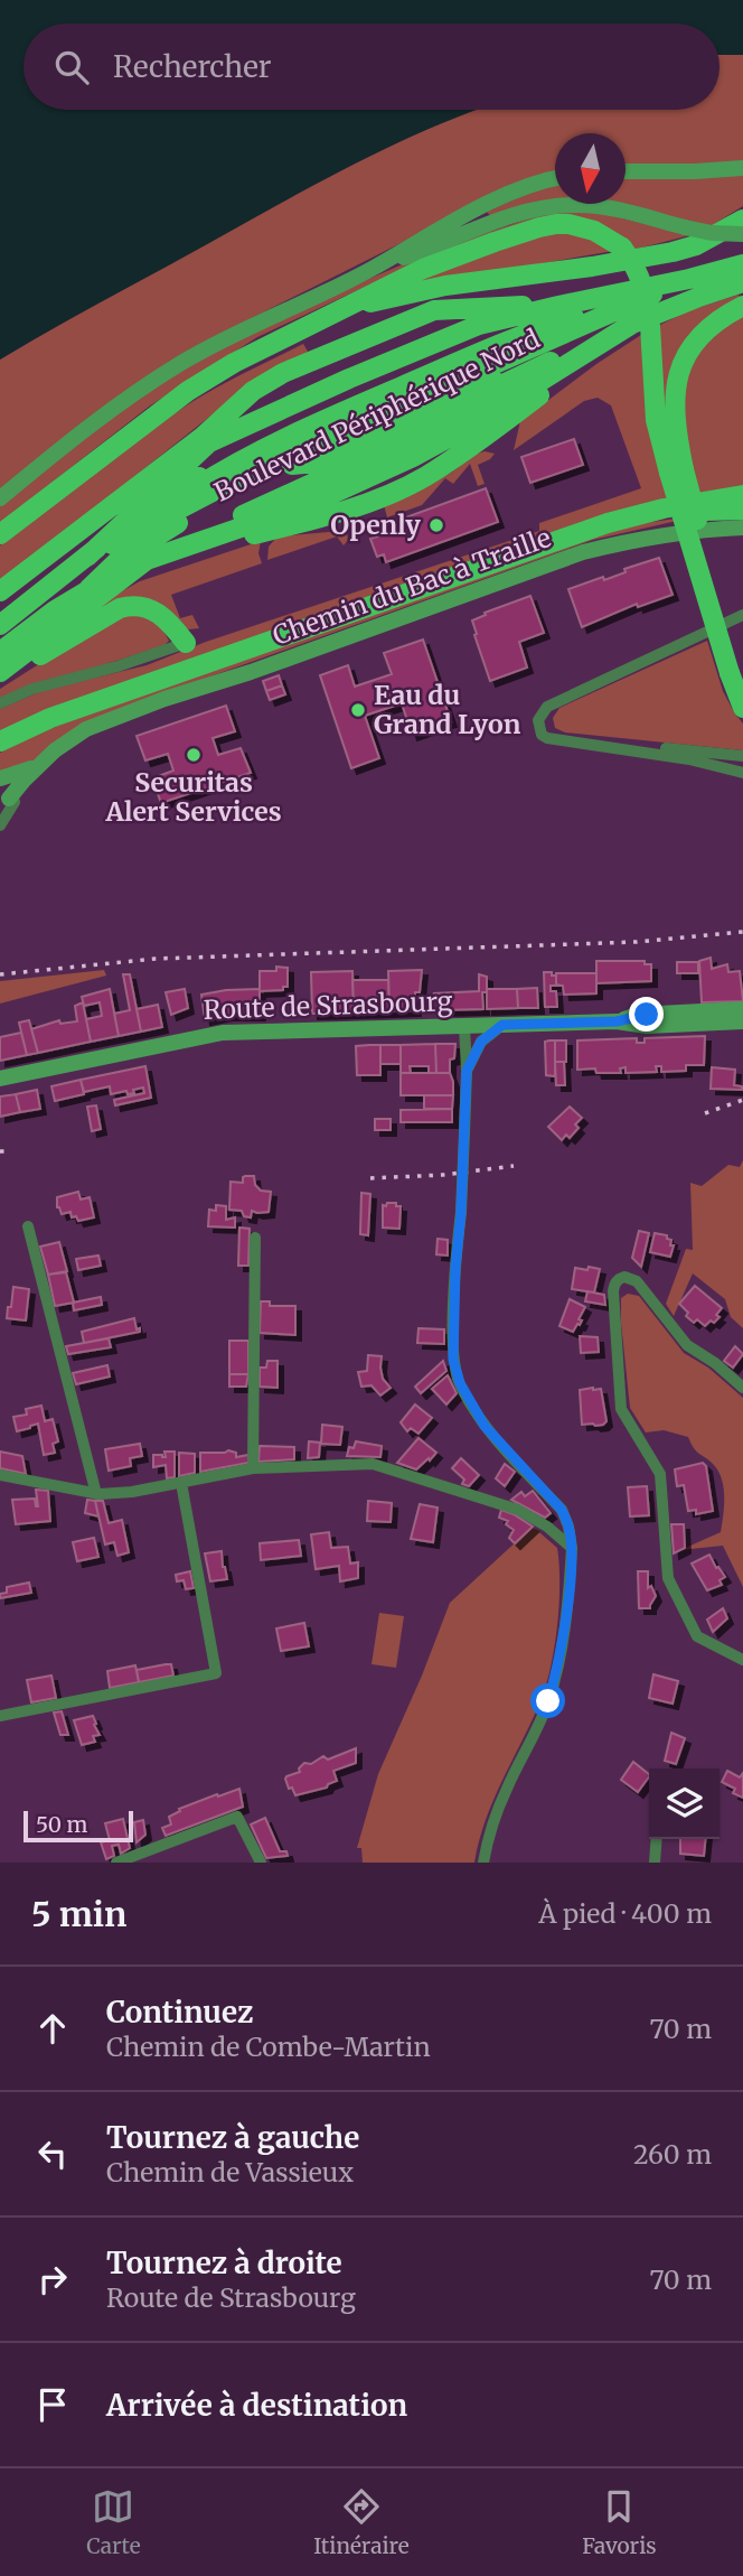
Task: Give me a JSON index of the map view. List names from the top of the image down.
{
  "streets": {
    "highway": ["Boulevard Périphérique Nord"],
    "main road": ["Chemin du Bac à Traille", "Route de Strasbourg"]
  },
  "places": ["Openly", "Eau du Grand Lyon", "Securitas Alert Services"],
  "scale_bar": "50 m",
  "north": "bottom",
  "page": {
    "search": "Rechercher",
    "scale": "50 m",
    "heading": ["5 min", "À pied · 400 m"],
    "list": [
      ["Continuez", "Chemin de Combe-Martin", "70 m"],
      ["Tournez à gauche", "Chemin de Vassieux", "260 m"],
      ["Tournez à droite", "Route de Strasbourg", "70 m"],
      "Arrivée à destination"
    ],
    "nav": ["Carte", "Itinéraire", "Favoris"]
  }
}
